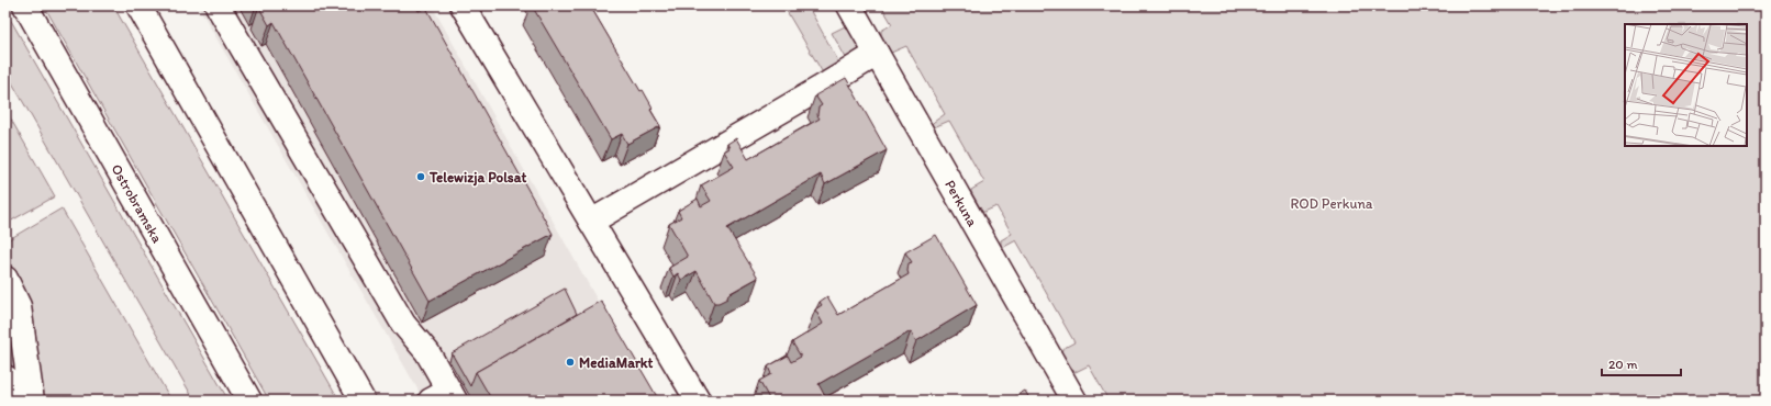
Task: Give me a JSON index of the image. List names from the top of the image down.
{
  "streets": {
    "street": ["Ostrobramska", "Perkuna"]
  },
  "parks": ["ROD Perkuna"],
  "places": ["Telewizja Polsat", "MediaMarkt"],
  "scale_bar": "20 m"
}
